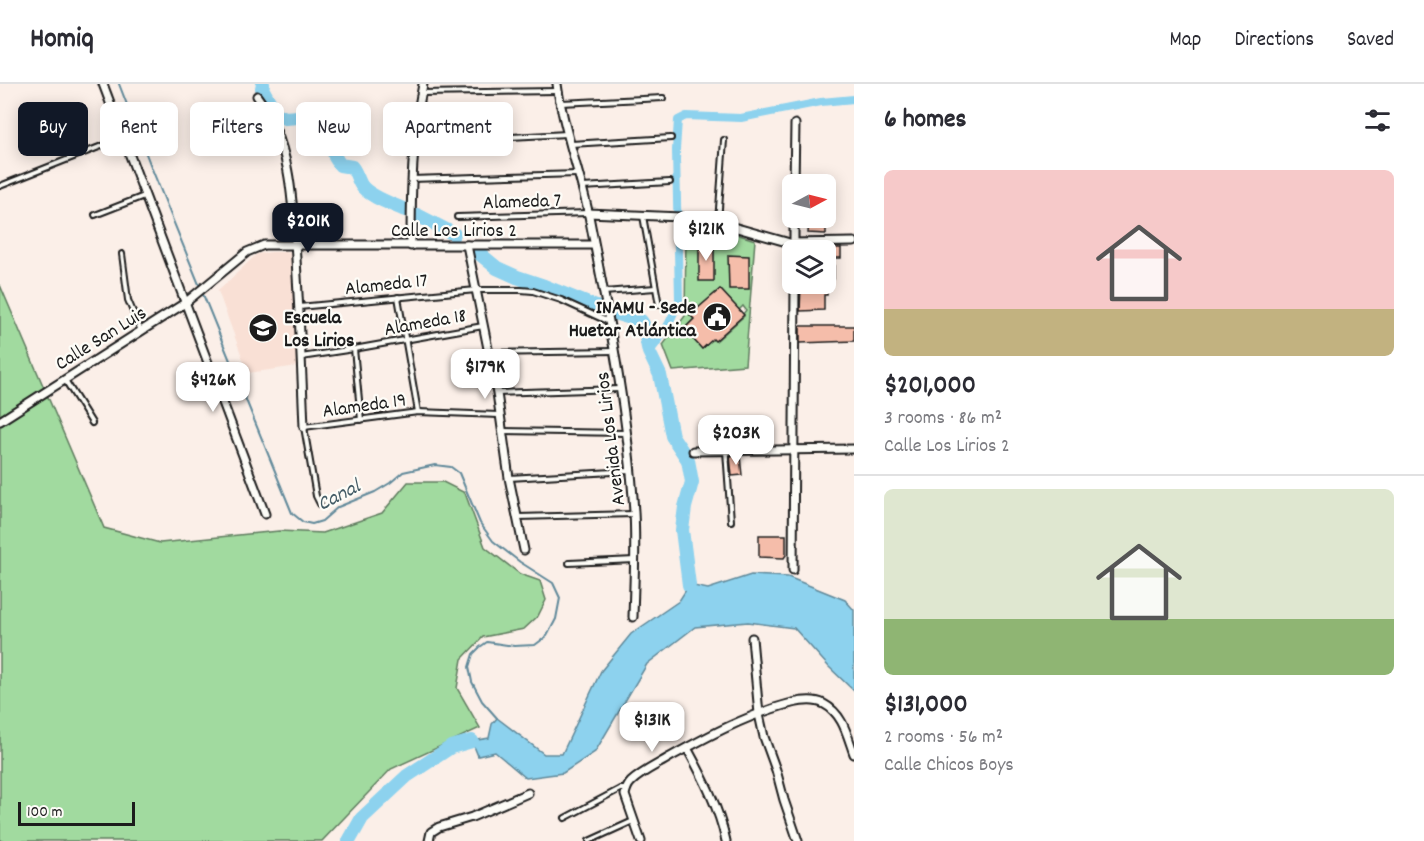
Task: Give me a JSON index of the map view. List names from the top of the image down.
{
  "streets": {
    "street": ["Calle Los Lirios 2", "Calle San Luis", "Avenida Los Lirios"],
    "lane": [
      "Alameda 7",
      "Alameda 17",
      "Alameda 18",
      "Alameda 19"
    ]
  },
  "crossings": [
    ["Alameda 7", "Avenida Los Lirios"],
    ["Calle Los Lirios 2", "Calle San Luis"],
    ["Calle Los Lirios 2", "Avenida Los Lirios"],
    ["Alameda 17", "Avenida Los Lirios"]
  ],
  "water": ["Canal"],
  "places": {
    "public building": ["INAMU - Sede Huetar Atlántica"],
    "school or university": ["Escuela Los Lirios"]
  },
  "scale_bar": "100 m",
  "north": "right",
  "page": {
    "header": "Homiq",
    "nav": ["Map", "Directions", "Saved"],
    "heading": "6 homes",
    "chip": [
      "Buy",
      "Rent",
      "Filters",
      "New",
      "Apartment"
    ],
    "list": [
      {
        "name": "$201,000",
        "note": "3 rooms · 86 m² · Calle Los Lirios 2"
      },
      {
        "name": "$131,000",
        "note": "2 rooms · 56 m² · Calle Chicos Boys"
      }
    ],
    "price": [
      "$201K",
      "$121K",
      "$179K",
      "$426K",
      "$203K",
      "$131K"
    ],
    "scale": "100 m"
  }
}
